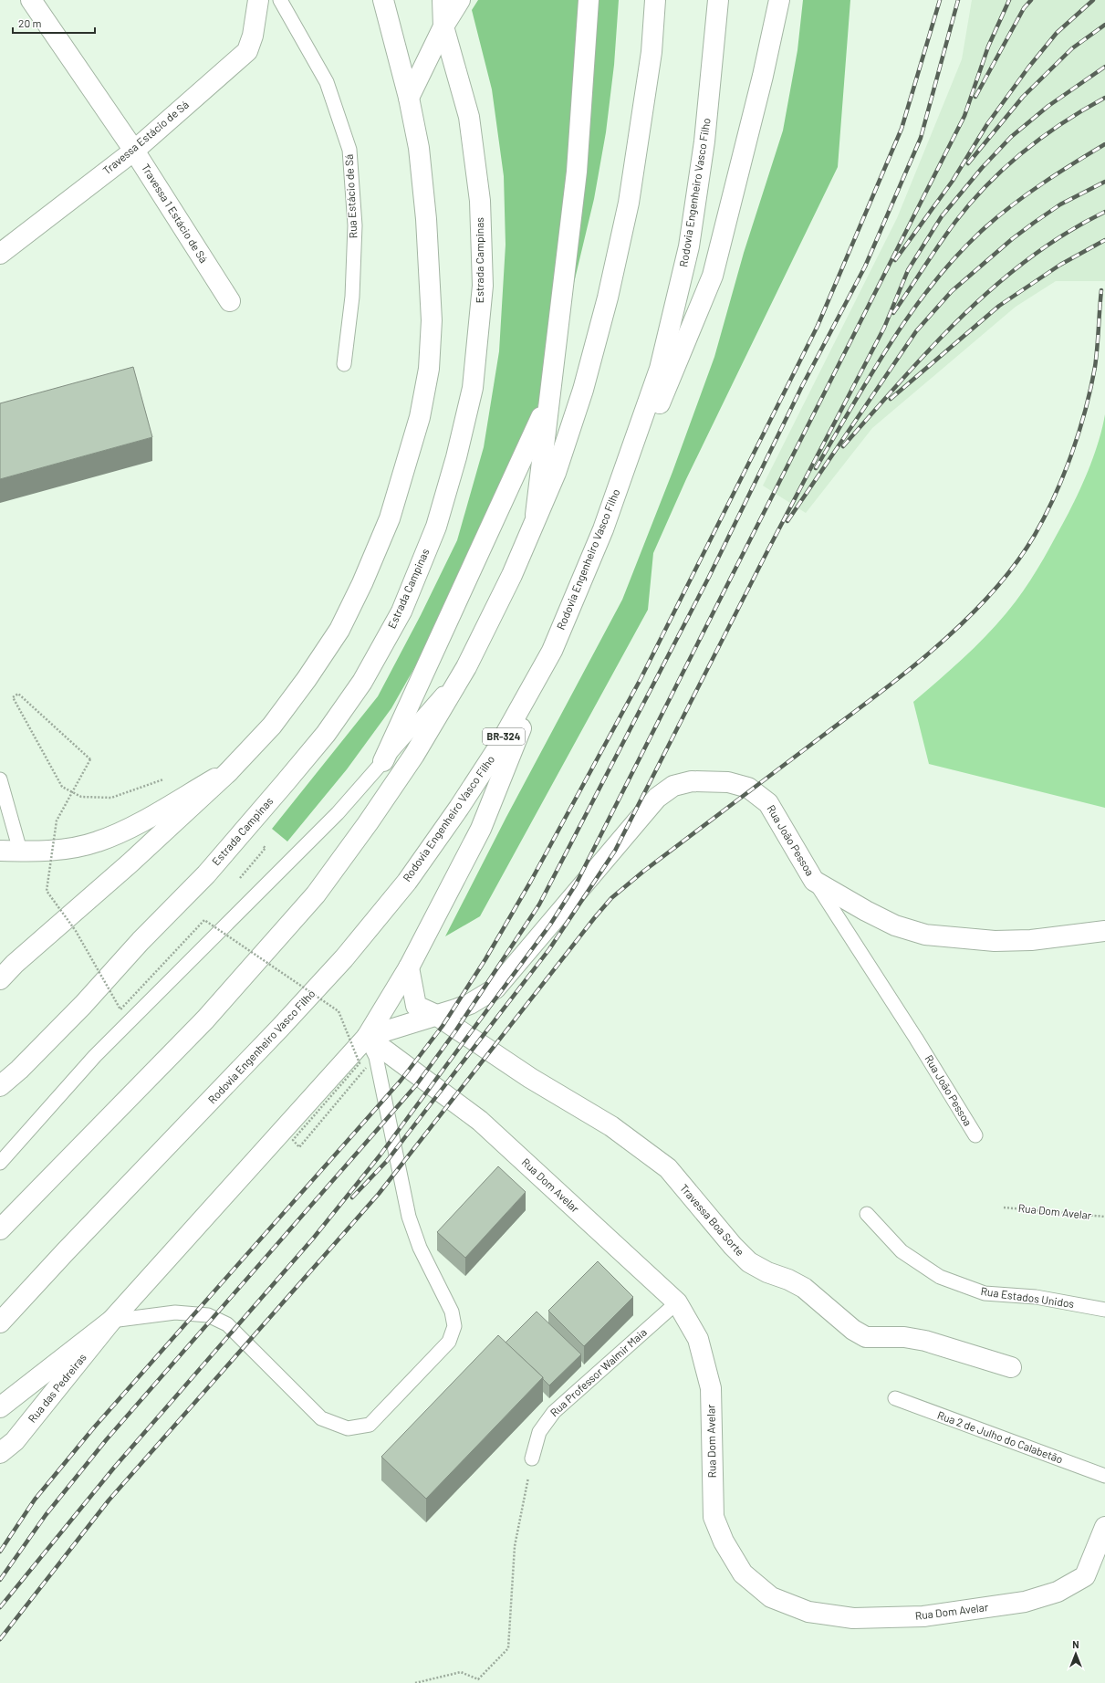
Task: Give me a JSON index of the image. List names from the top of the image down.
{
  "streets": {
    "main road": [
      "Travessa Estácio de Sá",
      "Rodovia Engenheiro Vasco Filho",
      "Travessa 1 Estácio de Sá",
      "Estrada Campinas",
      "BR-324",
      "Rua João Pessoa",
      "Rua Dom Avelar",
      "Travessa Boa Sorte",
      "Rua das Pedreiras"
    ],
    "lane": [
      "Rua Estácio de Sá",
      "Rua Estados Unidos",
      "Rua Professor Walmir Maia",
      "Rua 2 de Julho do Calabetão"
    ]
  },
  "crossings": [
    ["Travessa Estácio de Sá", "Travessa 1 Estácio de Sá"],
    ["Rua João Pessoa", "Rua Dom Avelar"],
    ["Rua João Pessoa", "Travessa Boa Sorte"],
    ["Rua Dom Avelar", "Rua Professor Walmir Maia"]
  ],
  "scale_bar": "20 m",
  "north": "top"
}
